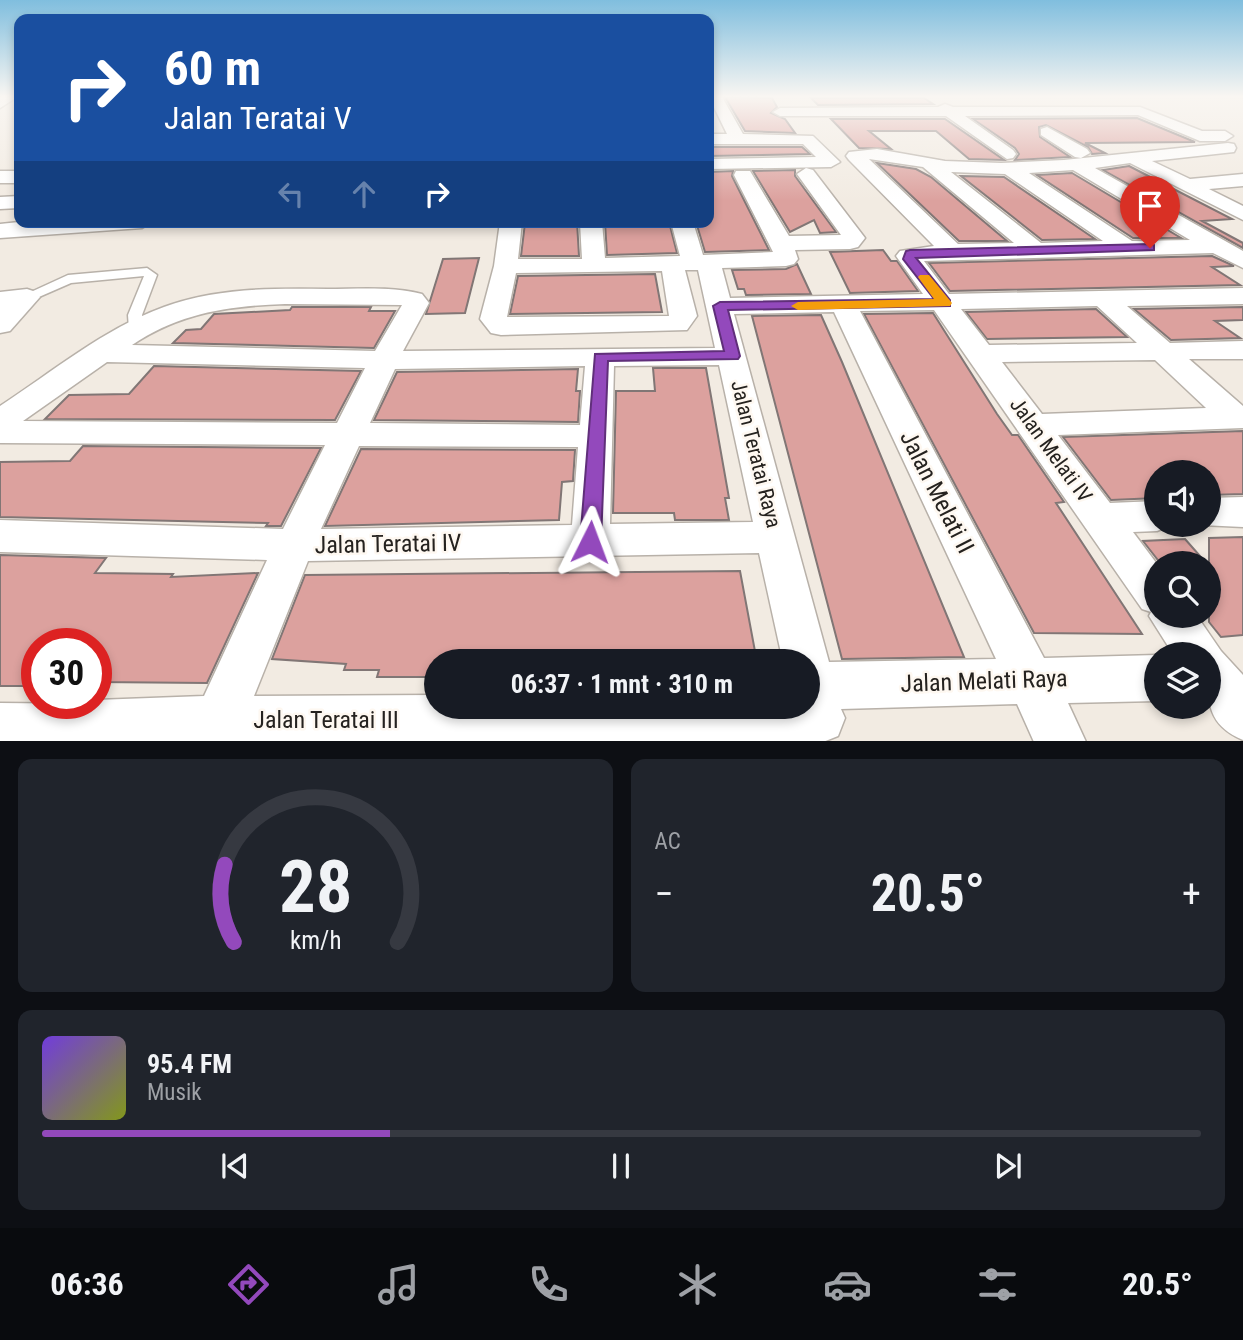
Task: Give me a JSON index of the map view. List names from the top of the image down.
{
  "streets": {
    "street": [
      "Jalan Melati IV",
      "Jalan Teratai Raya",
      "Jalan Melati II",
      "Jalan Teratai IV",
      "Jalan Melati Raya",
      "Jalan Teratai III"
    ]
  },
  "crossings": [
    ["Jalan Teratai Raya", "Jalan Teratai IV"],
    ["Jalan Melati II", "Jalan Melati Raya"]
  ],
  "page": {
    "turn": ["60 m", "Jalan Teratai V"],
    "limit": "30",
    "trip": "06:37 · 1 mnt · 310 m",
    "tile": "AC",
    "heat": ["−", "20.5°", "+"],
    "song": ["95.4 FM", "Musik"],
    "tabs": ["06:36", "20.5°"],
    "gauge": ["28", "km/h"]
  }
}
